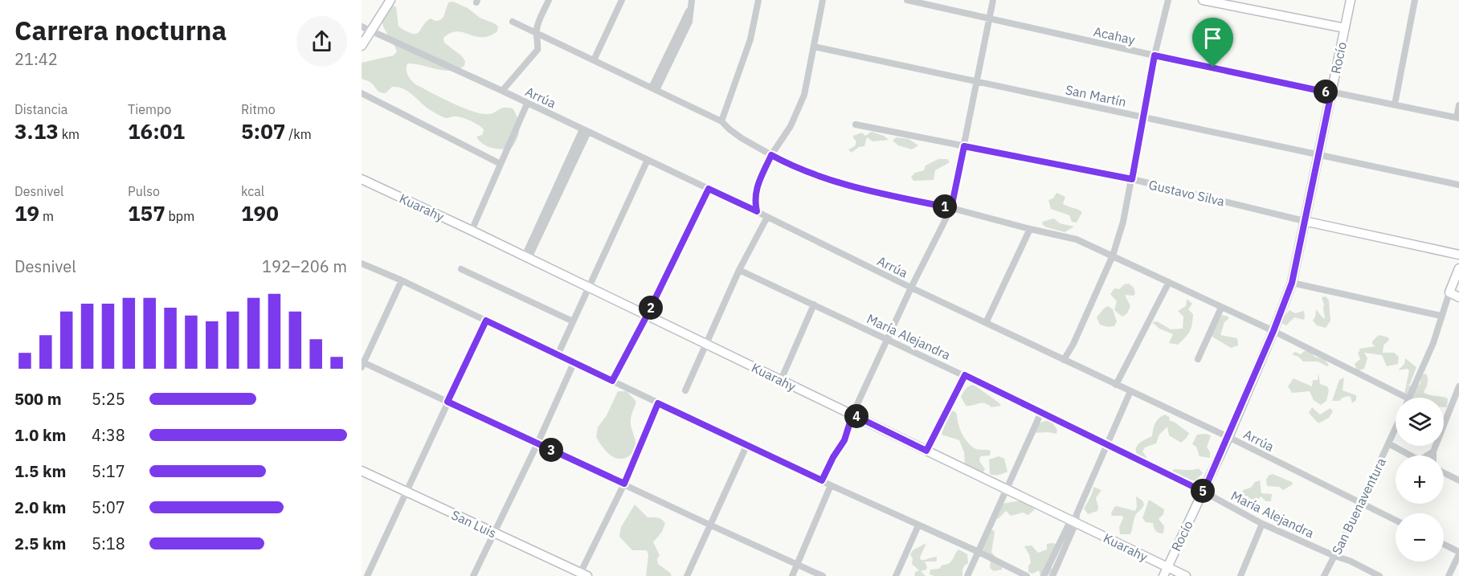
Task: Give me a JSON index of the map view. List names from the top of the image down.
{
  "streets": {
    "street": [
      "Acahay",
      "Rocío",
      "San Martín",
      "Arrúa",
      "Gustavo Silva",
      "Kuarahy",
      "María Alejandra",
      "San Buenaventura",
      "San Luis"
    ]
  },
  "crossings": [
    ["Acahay", "Rocío"],
    ["Rocío", "San Martín"],
    ["Rocío", "Arrúa"],
    ["Rocío", "Gustavo Silva"],
    ["Rocío", "Kuarahy"],
    ["Rocío", "María Alejandra"],
    ["Arrúa", "San Buenaventura"],
    ["María Alejandra", "San Buenaventura"]
  ],
  "page": {
    "heading": ["Carrera nocturna", "21:42"],
    "pins": [
      "6",
      "1",
      "2",
      "4",
      "3",
      "5"
    ],
    "stats": [
      ["Distancia", "3.13 km"],
      ["Tiempo", "16:01"],
      ["Ritmo", "5:07 /km"],
      ["Desnivel", "19 m"],
      ["Pulso", "157 bpm"],
      ["kcal", "190"]
    ],
    "chart": ["Desnivel", "192–206 m"],
    "list": [
      {
        "name": "500 m",
        "note": "5:25"
      },
      {
        "name": "1.0 km",
        "note": "4:38"
      },
      {
        "name": "1.5 km",
        "note": "5:17"
      },
      {
        "name": "2.0 km",
        "note": "5:07"
      },
      {
        "name": "2.5 km",
        "note": "5:18"
      }
    ],
    "map_buttons": ["+", "−"]
  }
}
